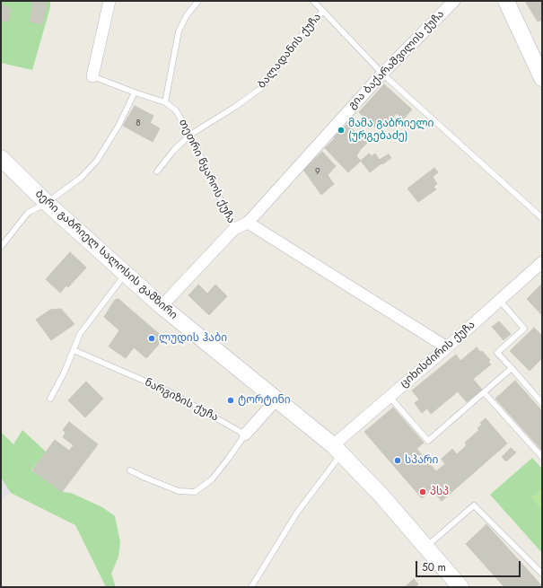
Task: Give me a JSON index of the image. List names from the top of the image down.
{
  "streets": {
    "main road": ["ბერი გაბრიელ სალოსის გამზირი"],
    "street": ["გია ბაქარაშვილის ქუჩა", "თეთრი წყაროს ქუჩა", "ციხისძირის ქუჩა"],
    "lane": ["ბალადანის ქუჩა", "ნარგიზის ქუჩა"]
  },
  "crossings": [
    ["ბალადანის ქუჩა", "თეთრი წყაროს ქუჩა"],
    ["გია ბაქარაშვილის ქუჩა", "თეთრი წყაროს ქუჩა"],
    ["გია ბაქარაშვილის ქუჩა", "ბერი გაბრიელ სალოსის გამზირი"],
    ["თეთრი წყაროს ქუჩა", "ციხისძირის ქუჩა"],
    ["ბერი გაბრიელ სალოსის გამზირი", "ციხისძირის ქუჩა"]
  ],
  "places": [
    "მამა გაბრიელი (ურგებაძე)",
    "ლუდის ჰაბი",
    "ტორტინი",
    "სპარი",
    "პსპ"
  ],
  "house_numbers": ["8", "9"],
  "scale_bar": "50 m"
}
